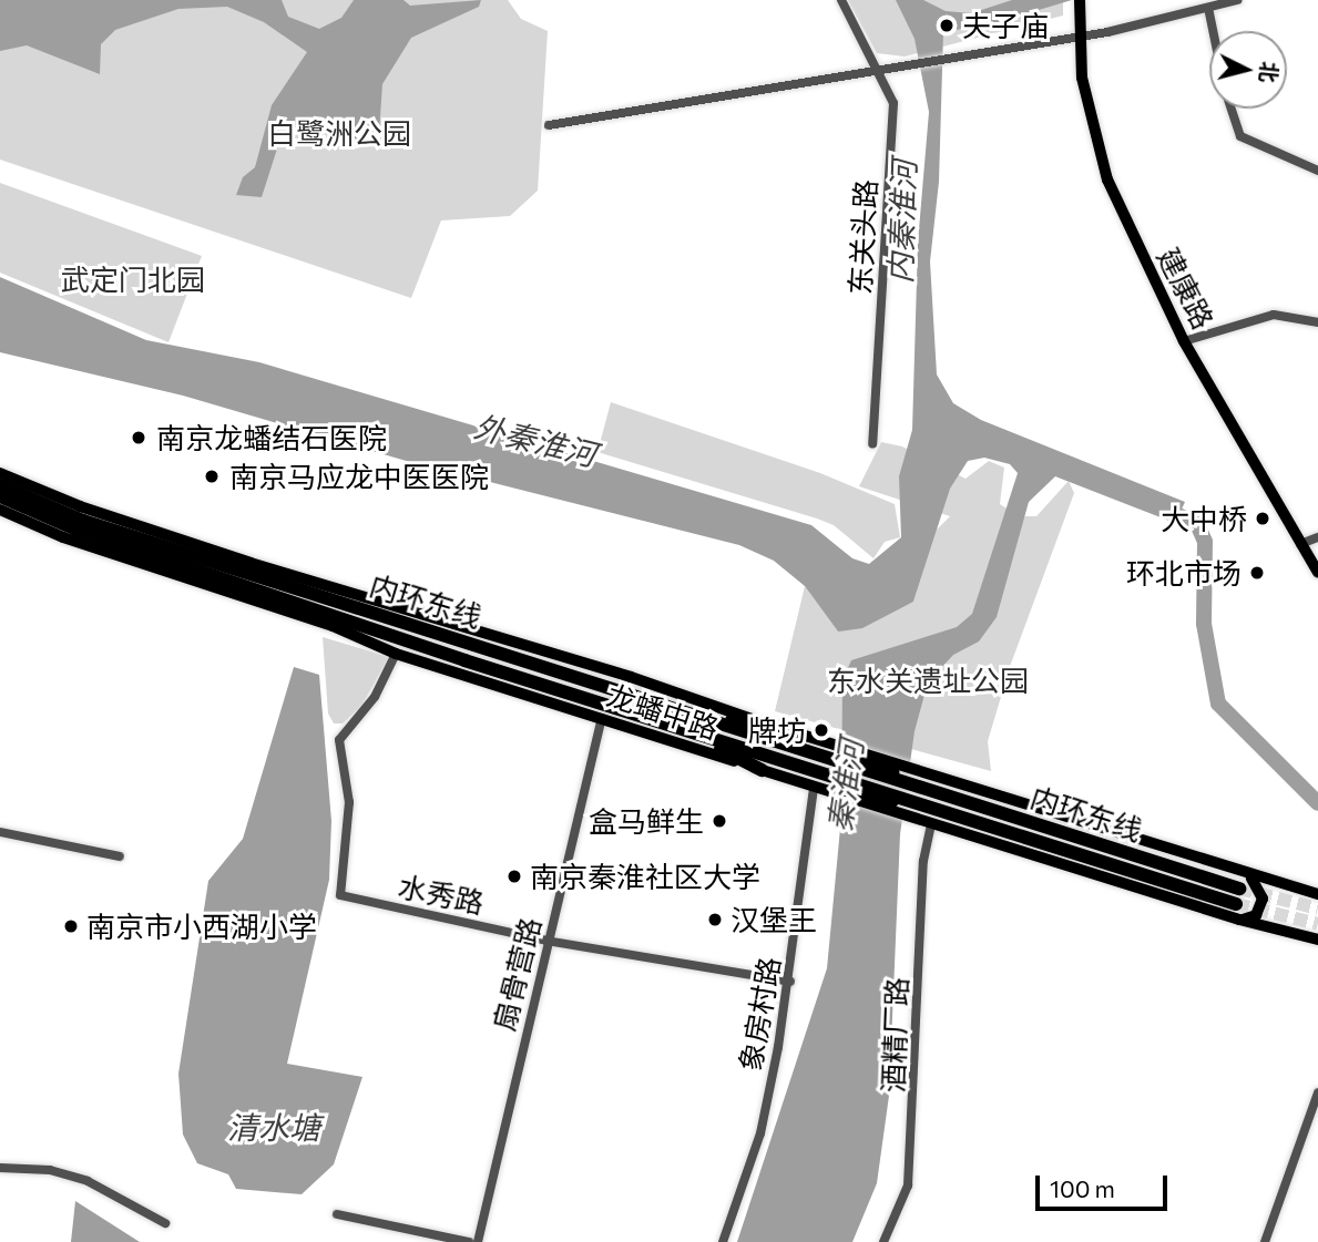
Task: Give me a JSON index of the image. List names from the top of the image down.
{
  "streets": {
    "highway": ["内环东线"],
    "main road": ["建康路", "龙蟠中路"],
    "street": [
      "东关头路",
      "水秀路",
      "扇骨营路",
      "象房村路",
      "酒精厂路"
    ]
  },
  "crossings": [
    ["内环东线", "龙蟠中路"],
    ["龙蟠中路", "水秀路"],
    ["龙蟠中路", "扇骨营路"],
    ["龙蟠中路", "象房村路"],
    ["龙蟠中路", "酒精厂路"],
    ["水秀路", "扇骨营路"],
    ["水秀路", "象房村路"]
  ],
  "water": [
    "内秦淮河",
    "外秦淮河",
    "秦淮河",
    "清水塘"
  ],
  "parks": ["白鹭洲公园", "武定门北园", "东水关遗址公园"],
  "places": [
    "夫子庙",
    "南京龙蟠结石医院",
    "南京马应龙中医医院",
    "大中桥",
    "环北市场",
    "牌坊",
    "盒马鲜生",
    "南京秦淮社区大学",
    "汉堡王",
    "南京市小西湖小学"
  ],
  "scale_bar": "100 m",
  "north": "right"
}
